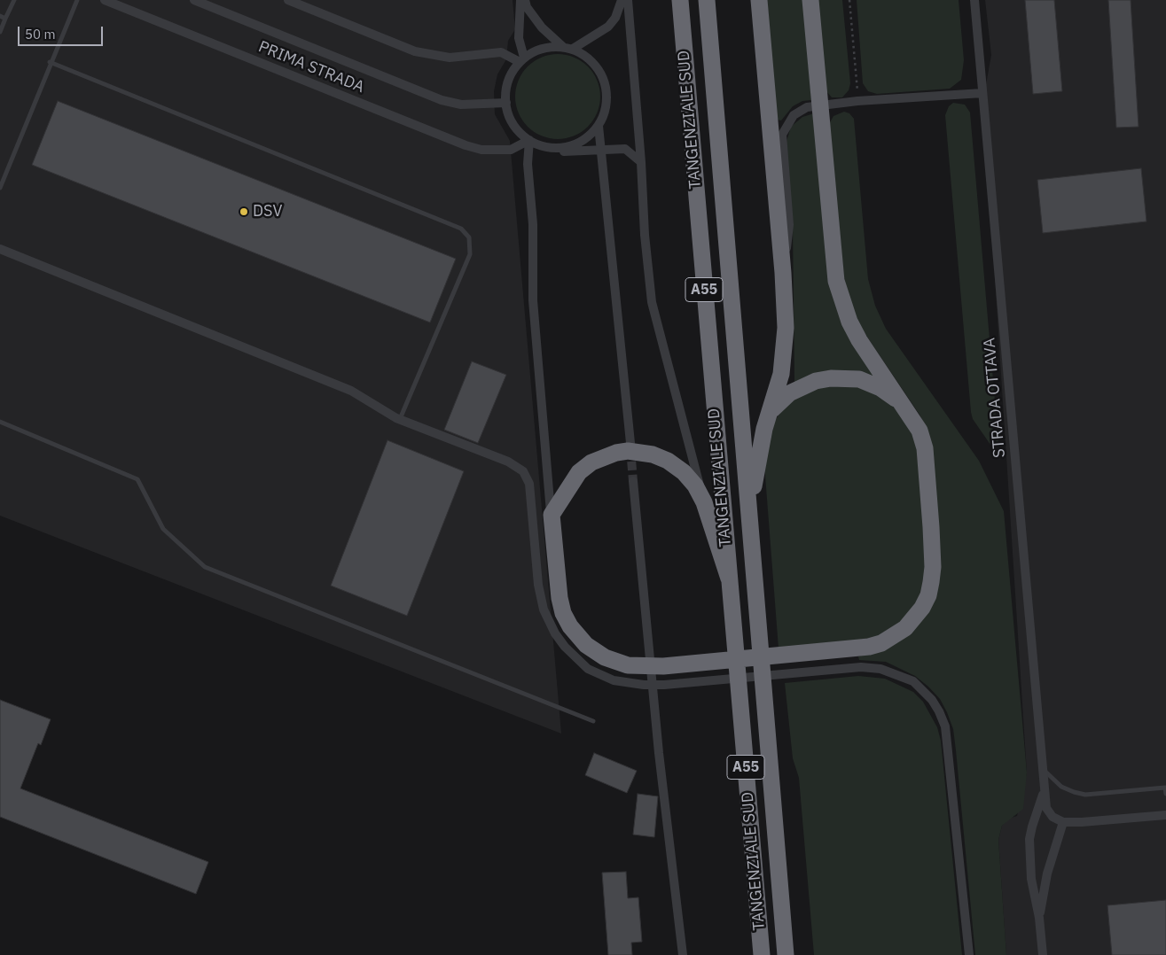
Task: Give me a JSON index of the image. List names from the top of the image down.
{
  "streets": {
    "highway": ["TANGENZIALE SUD", "A55"],
    "street": ["PRIMA STRADA", "STRADA OTTAVA"]
  },
  "places": ["DSV"],
  "scale_bar": "50 m"
}
